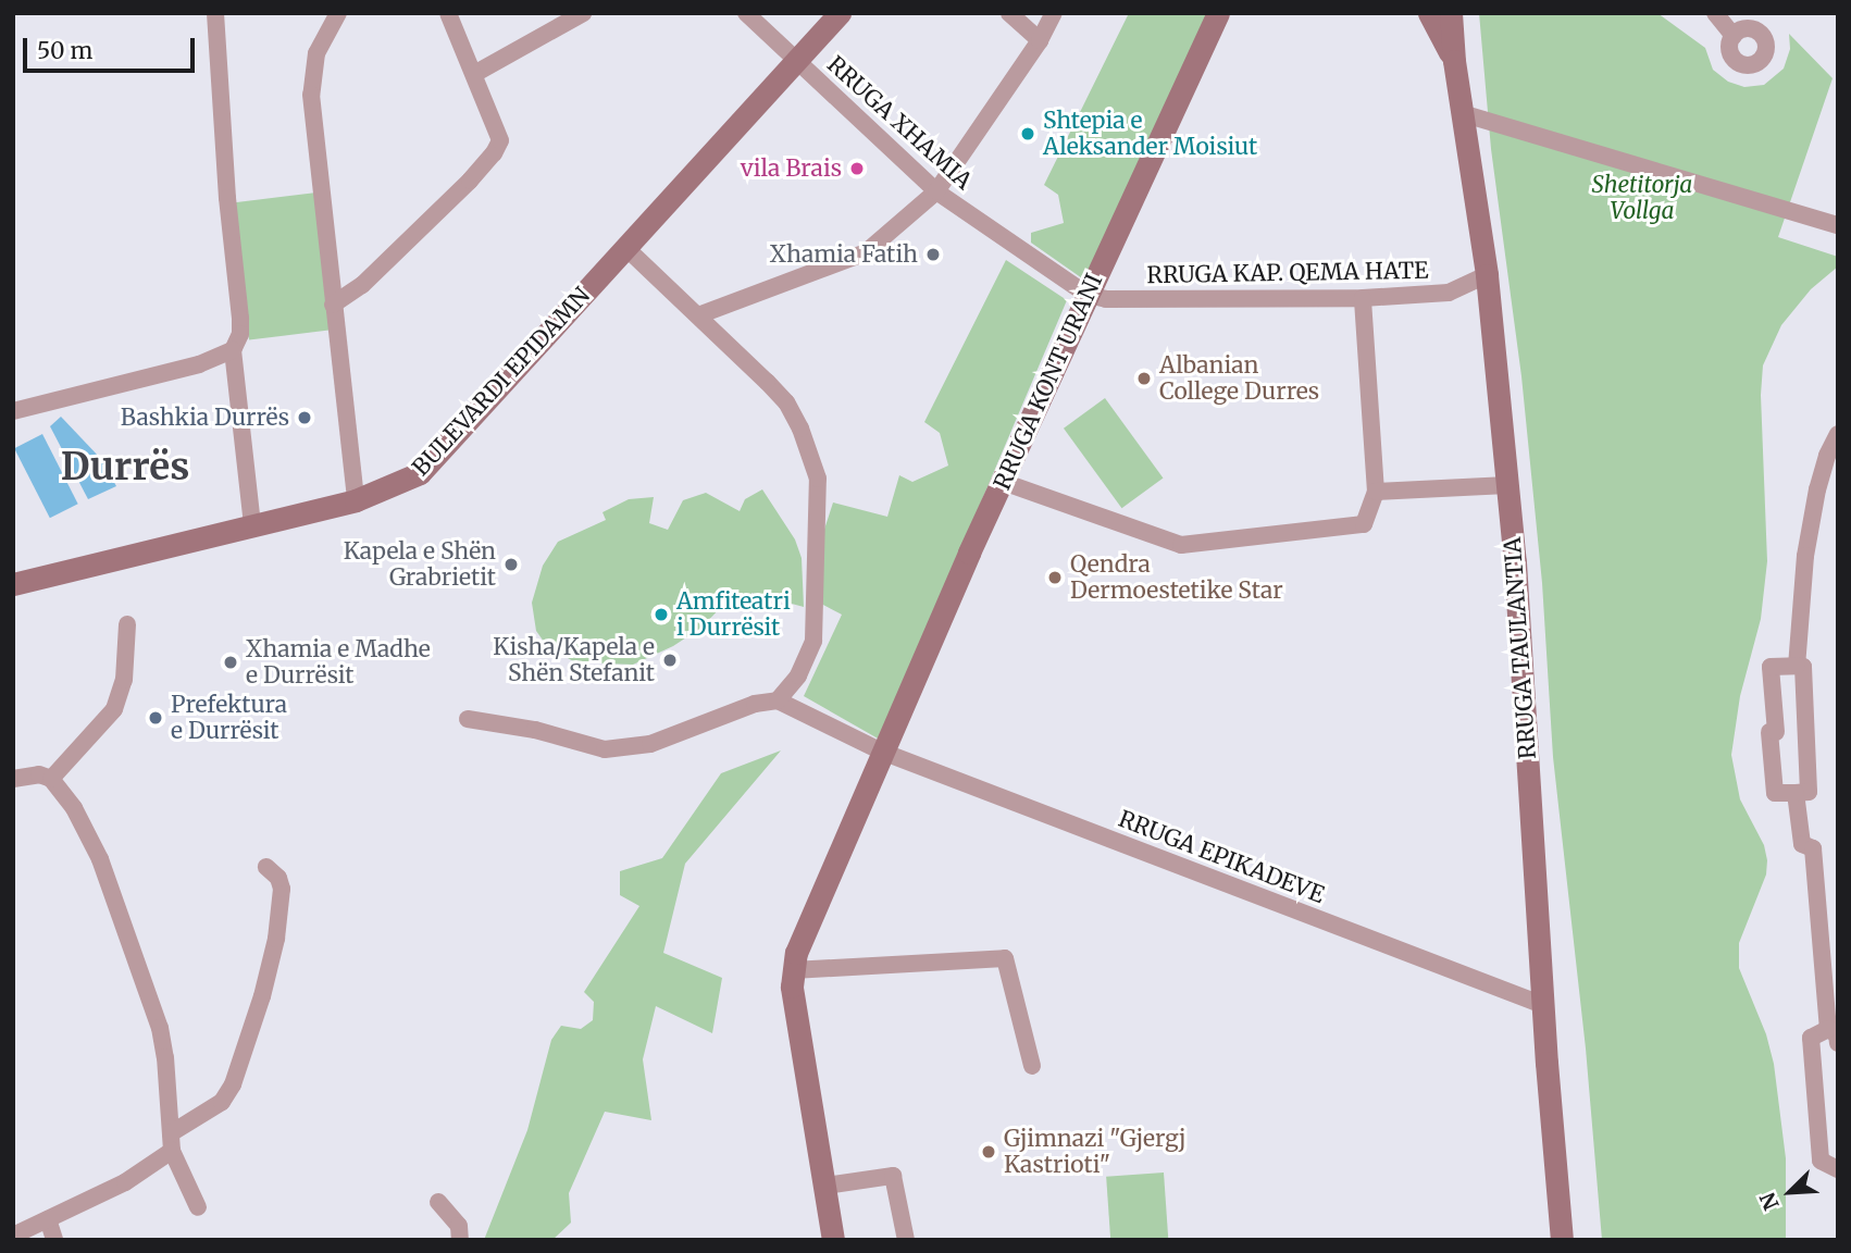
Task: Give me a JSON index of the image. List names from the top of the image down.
{
  "streets": {
    "main road": ["BULEVARDI EPIDAMN", "RRUGA KONT URANI", "RRUGA TAULANTIA"],
    "street": ["RRUGA XHAMIA", "RRUGA KAP. QEMA HATE", "RRUGA EPIKADEVE"]
  },
  "crossings": [
    ["RRUGA XHAMIA", "RRUGA KAP. QEMA HATE"],
    ["RRUGA XHAMIA", "BULEVARDI EPIDAMN"],
    ["RRUGA XHAMIA", "RRUGA KONT URANI"],
    ["RRUGA KAP. QEMA HATE", "RRUGA KONT URANI"],
    ["RRUGA KAP. QEMA HATE", "RRUGA TAULANTIA"],
    ["RRUGA KONT URANI", "RRUGA EPIKADEVE"],
    ["RRUGA TAULANTIA", "RRUGA EPIKADEVE"]
  ],
  "districts": ["Durrës"],
  "parks": ["Shetitorja Vollga"],
  "places": [
    "Shtepia e Aleksander Moisiut",
    "vila Brais",
    "Xhamia Fatih",
    "Albanian College Durres",
    "Bashkia Durrës",
    "Kapela e Shën Grabrietit",
    "Qendra Dermoestetike Star",
    "Amfiteatri i Durrësit",
    "Kisha/Kapela e Shën Stefanit",
    "Xhamia e Madhe e Durrësit",
    "Prefektura e Durrësit",
    "Gjimnazi \"Gjergj Kastrioti\""
  ],
  "scale_bar": "50 m",
  "north": "bottom left"
}
